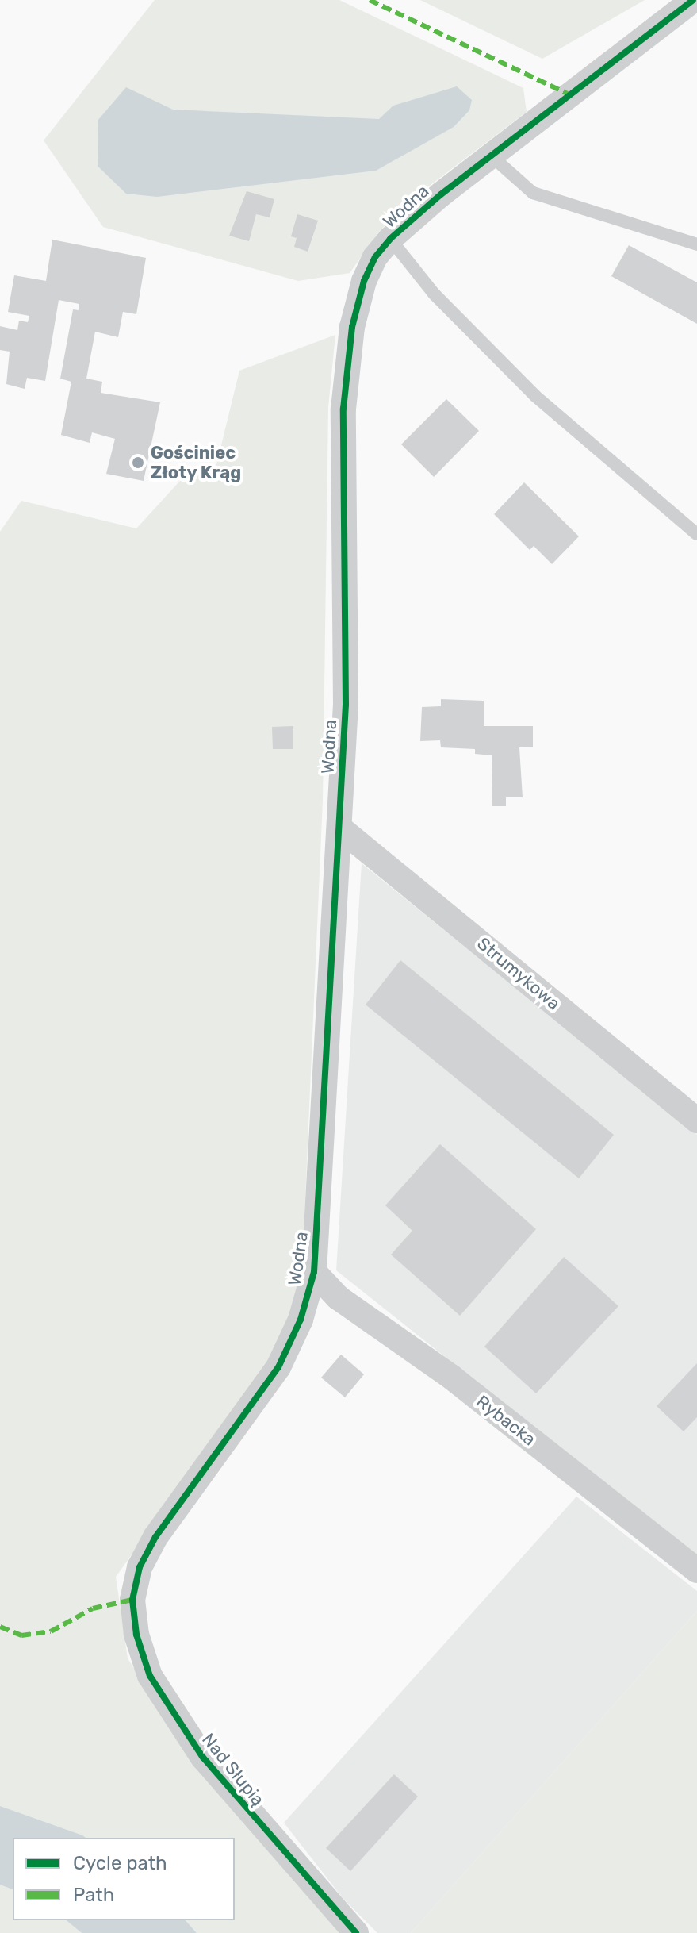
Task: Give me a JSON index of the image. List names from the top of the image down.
{
  "streets": {
    "street": [
      "Wodna",
      "Strumykowa",
      "Rybacka",
      "Nad Słupią"
    ]
  },
  "crossings": [
    ["Wodna", "Strumykowa"],
    ["Wodna", "Rybacka"],
    ["Wodna", "Nad Słupią"]
  ],
  "places": ["Gościniec Złoty Krąg"],
  "legend": ["Cycle path", "Path"]
}
